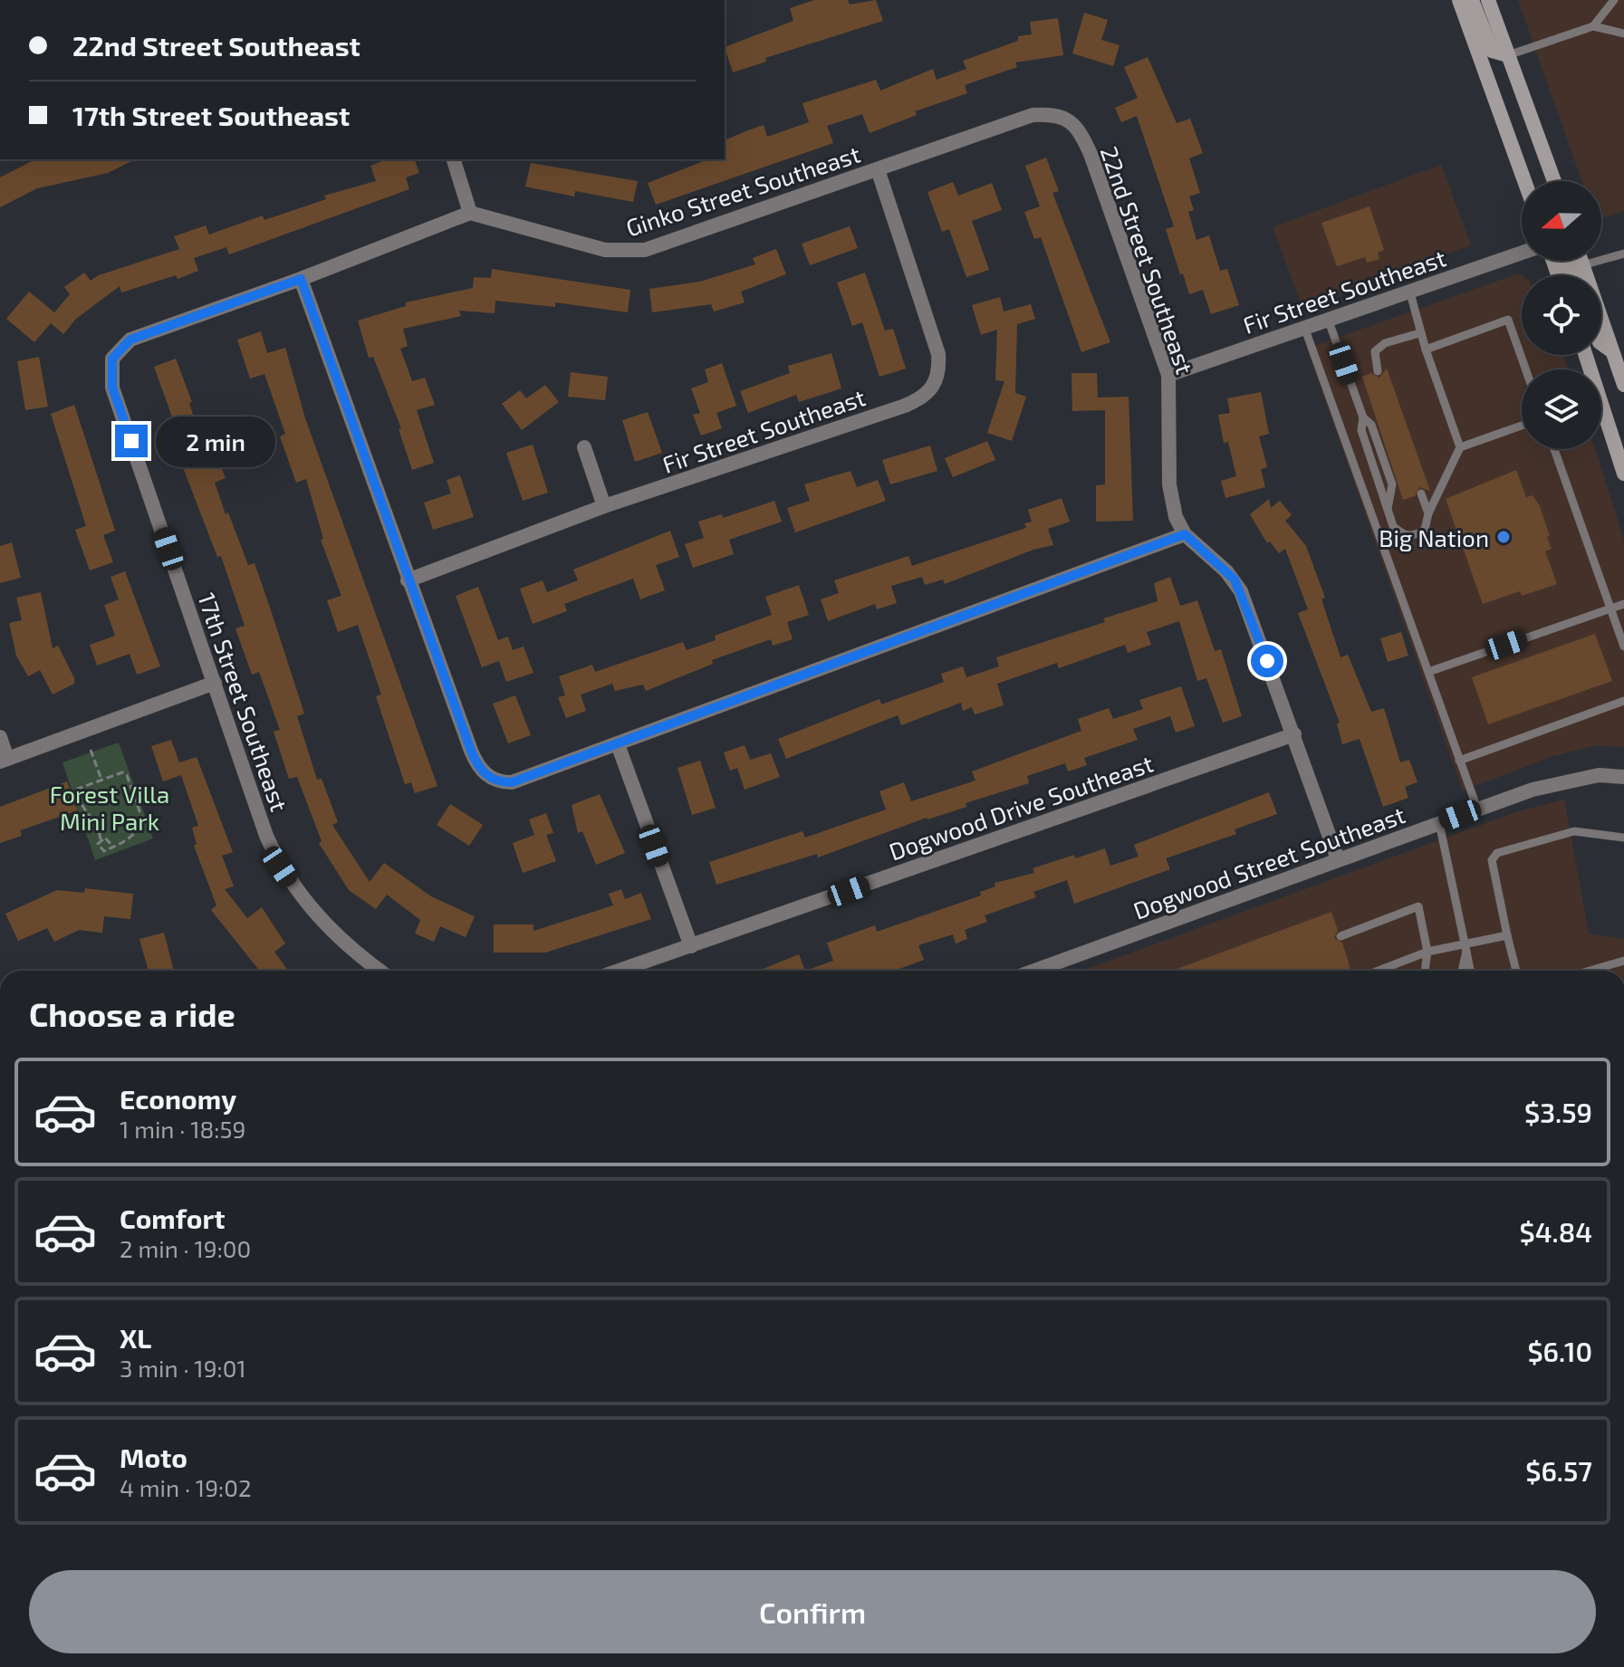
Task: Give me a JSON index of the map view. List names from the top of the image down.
{
  "streets": {
    "street": [
      "Ginko Street Southeast",
      "22nd Street Southeast",
      "Fir Street Southeast",
      "17th Street Southeast",
      "Dogwood Drive Southeast",
      "Dogwood Street Southeast"
    ]
  },
  "crossings": [
    ["Ginko Street Southeast", "22nd Street Southeast"],
    ["Ginko Street Southeast", "Fir Street Southeast"],
    ["22nd Street Southeast", "Fir Street Southeast"],
    ["22nd Street Southeast", "Dogwood Drive Southeast"],
    ["22nd Street Southeast", "Dogwood Street Southeast"]
  ],
  "parks": ["Forest Villa Mini Park"],
  "places": ["Big Nation"],
  "north": "left",
  "page": {
    "banner": ["22nd Street Southeast", "17th Street Southeast"],
    "bubble": "2 min",
    "heading": "Choose a ride",
    "list": [
      {
        "name": "Economy",
        "note": "1 min · 18:59",
        "value": "$3.59"
      },
      {
        "name": "Comfort",
        "note": "2 min · 19:00",
        "value": "$4.84"
      },
      {
        "name": "XL",
        "note": "3 min · 19:01",
        "value": "$6.10"
      },
      {
        "name": "Moto",
        "note": "4 min · 19:02",
        "value": "$6.57"
      }
    ],
    "buttons": "Confirm"
  }
}
